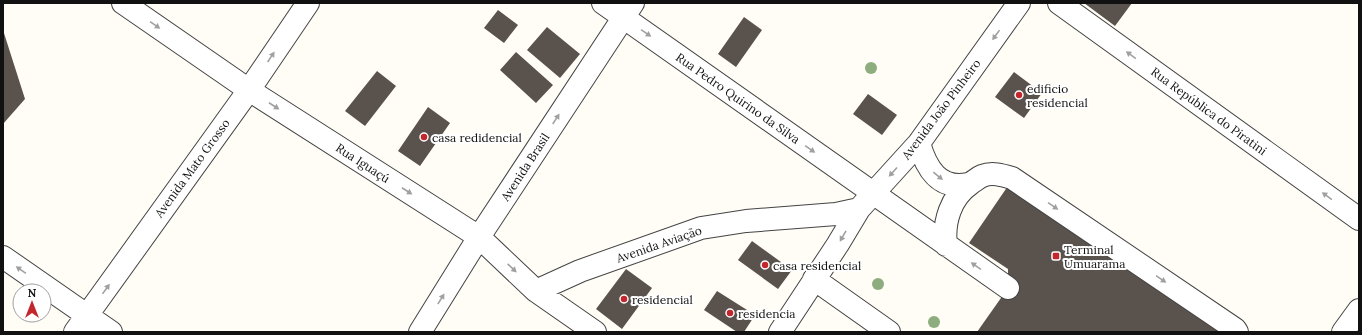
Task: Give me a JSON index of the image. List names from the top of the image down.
{
  "streets": {
    "street": [
      "Rua Pedro Quirino da Silva",
      "Avenida João Pinheiro",
      "Rua República do Piratini",
      "Rua Iguaçú",
      "Avenida Brasil",
      "Avenida Mato Grosso",
      "Avenida Aviação"
    ]
  },
  "crossings": [
    ["Rua Pedro Quirino da Silva", "Avenida João Pinheiro"],
    ["Rua Pedro Quirino da Silva", "Avenida Brasil"],
    ["Rua Pedro Quirino da Silva", "Avenida Aviação"],
    ["Avenida João Pinheiro", "Avenida Aviação"],
    ["Rua Iguaçú", "Avenida Brasil"],
    ["Rua Iguaçú", "Avenida Mato Grosso"],
    ["Rua Iguaçú", "Avenida Aviação"]
  ],
  "one_way": [
    "Avenida João Pinheiro",
    "Rua Iguaçú",
    "Avenida Brasil",
    "Avenida Mato Grosso"
  ],
  "places": {
    "other": [
      "edificio residencial",
      "casa redidencial",
      "casa residencial",
      "residencial",
      "residencia"
    ],
    "transit": ["Terminal Umuarama"]
  },
  "north": "top"
}
